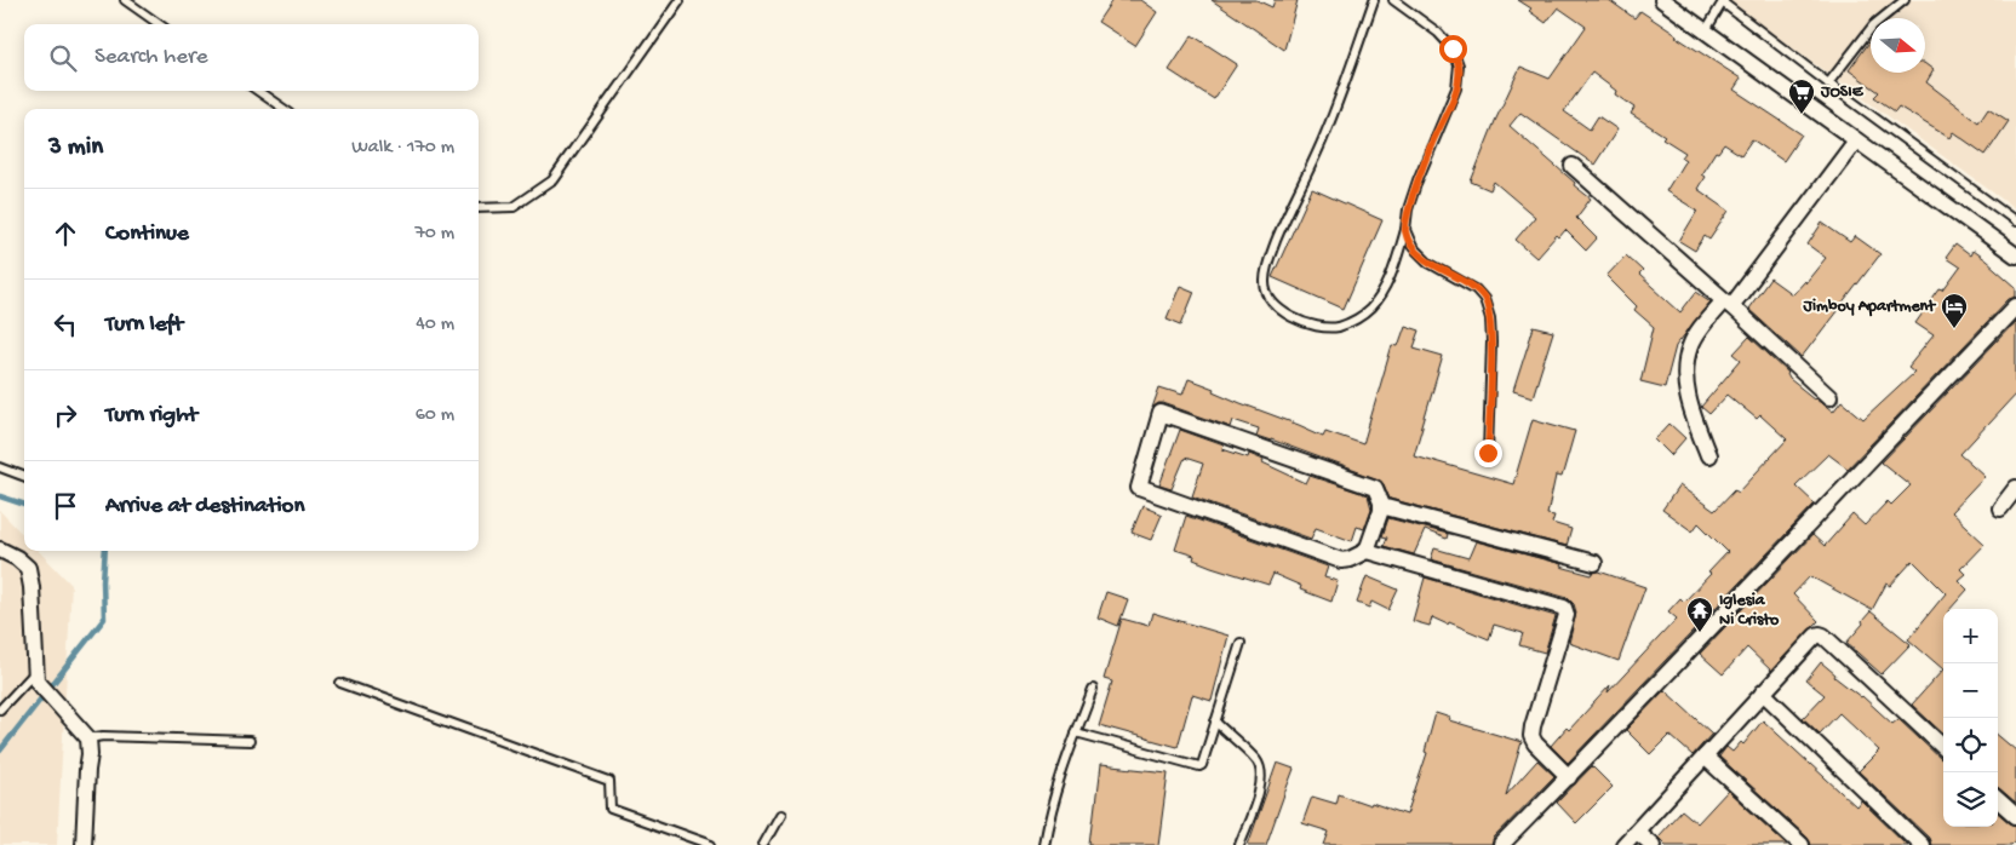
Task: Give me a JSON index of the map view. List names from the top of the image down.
{
  "places": {
    "supermarket": ["JOSIE"],
    "hotel": ["Jimboy Apartment"],
    "temple": ["Iglesia Ni Cristo"]
  },
  "north": "right",
  "page": {
    "search": "Search here",
    "heading": ["3 min", "Walk · 170 m"],
    "list": [
      ["Continue", "70 m"],
      ["Turn left", "40 m"],
      ["Turn right", "60 m"],
      "Arrive at destination"
    ],
    "map_buttons": ["+", "−"]
  }
}
